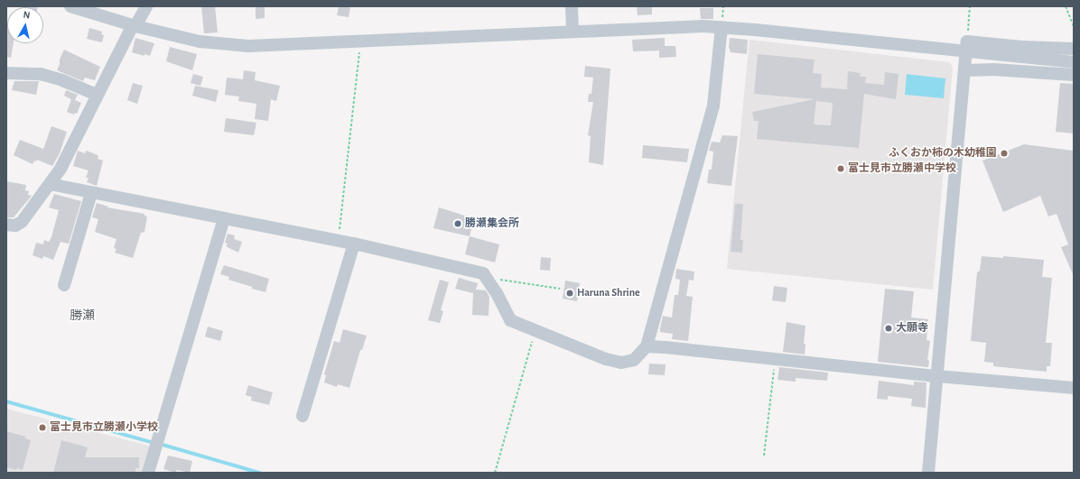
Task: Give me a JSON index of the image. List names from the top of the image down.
{
  "districts": ["勝瀬"],
  "places": [
    "ふくおか柿の木幼稚園",
    "富士見市立勝瀬中学校",
    "勝瀬集会所",
    "Haruna Shrine",
    "大願寺",
    "富士見市立勝瀬小学校"
  ],
  "north": "top"
}
